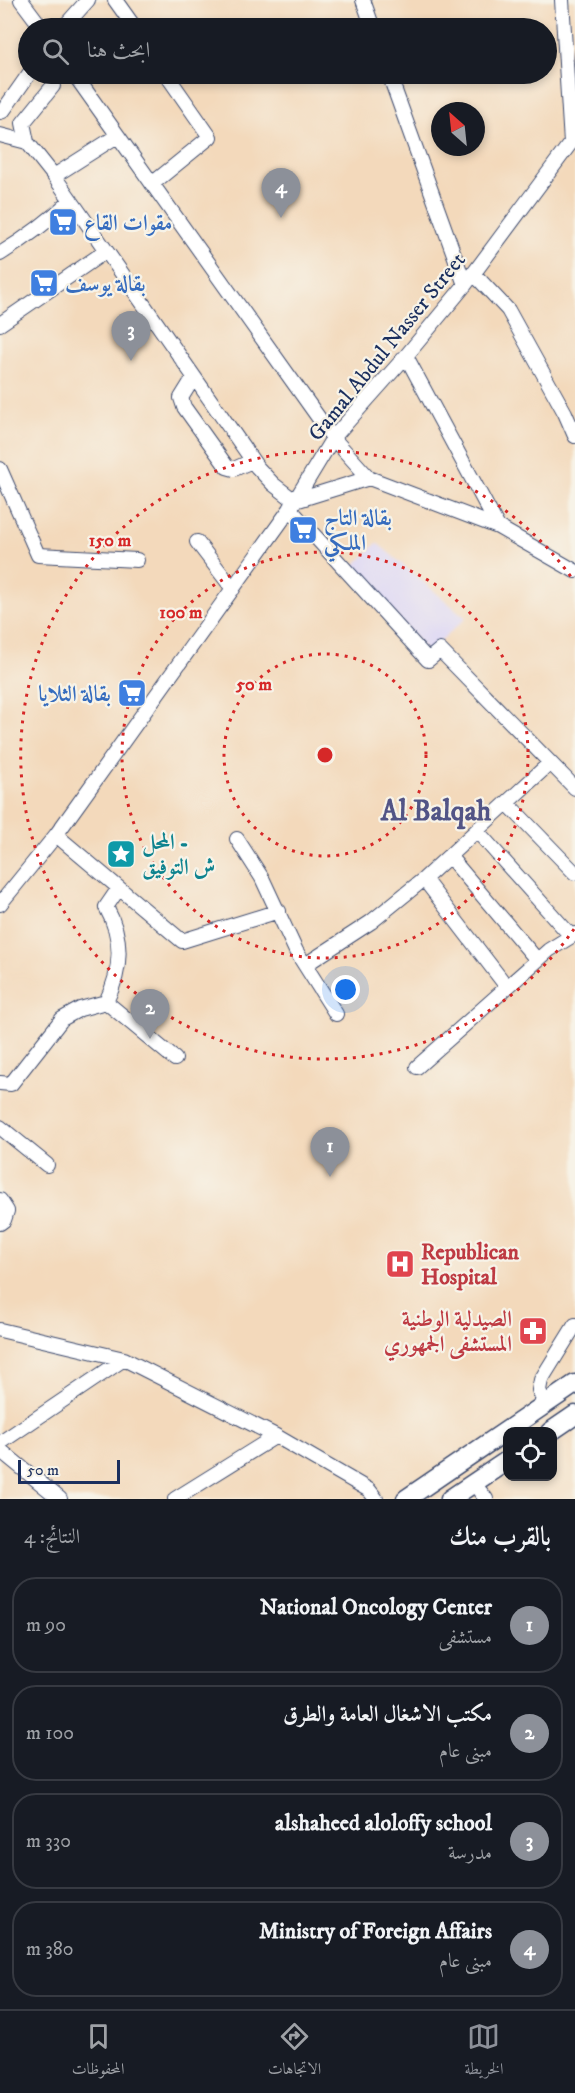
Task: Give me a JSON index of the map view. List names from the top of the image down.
{
  "streets": {
    "street": ["Gamal Abdul Nasser Street"]
  },
  "districts": ["Al Balqah"],
  "places": {
    "supermarket": [
      "مقوات القاع",
      "بقالة يوسف",
      "بقالة التاج الملكي",
      "بقالة الثلايا"
    ],
    "place": ["المحل - ش التوفيق"],
    "hospital": ["Republican Hospital"],
    "pharmacy": ["الصيدلية الوطنية المستشفى الجمهوري"]
  },
  "scale_bar": "50 m",
  "north": "top left",
  "page": {
    "search": "ابحث هنا",
    "pins": [
      "4",
      "3",
      "2",
      "1"
    ],
    "scale": "50 m",
    "heading": ["بالقرب منك", "النتائج: 4"],
    "list": [
      {
        "mark": "1",
        "name": "National Oncology Center",
        "note": "مستشفى",
        "value": "90 m"
      },
      {
        "mark": "2",
        "name": "مكتب الاشغال العامة والطرق",
        "note": "مبنى عام",
        "value": "100 m"
      },
      {
        "mark": "3",
        "name": "alshaheed aloloffy school",
        "note": "مدرسة",
        "value": "330 m"
      },
      {
        "mark": "4",
        "name": "Ministry of Foreign Affairs",
        "note": "مبنى عام",
        "value": "380 m"
      }
    ],
    "nav": ["الخريطة", "الاتجاهات", "المحفوظات"]
  },
  "rings": ["150 m", "100 m", "50 m"]
}
